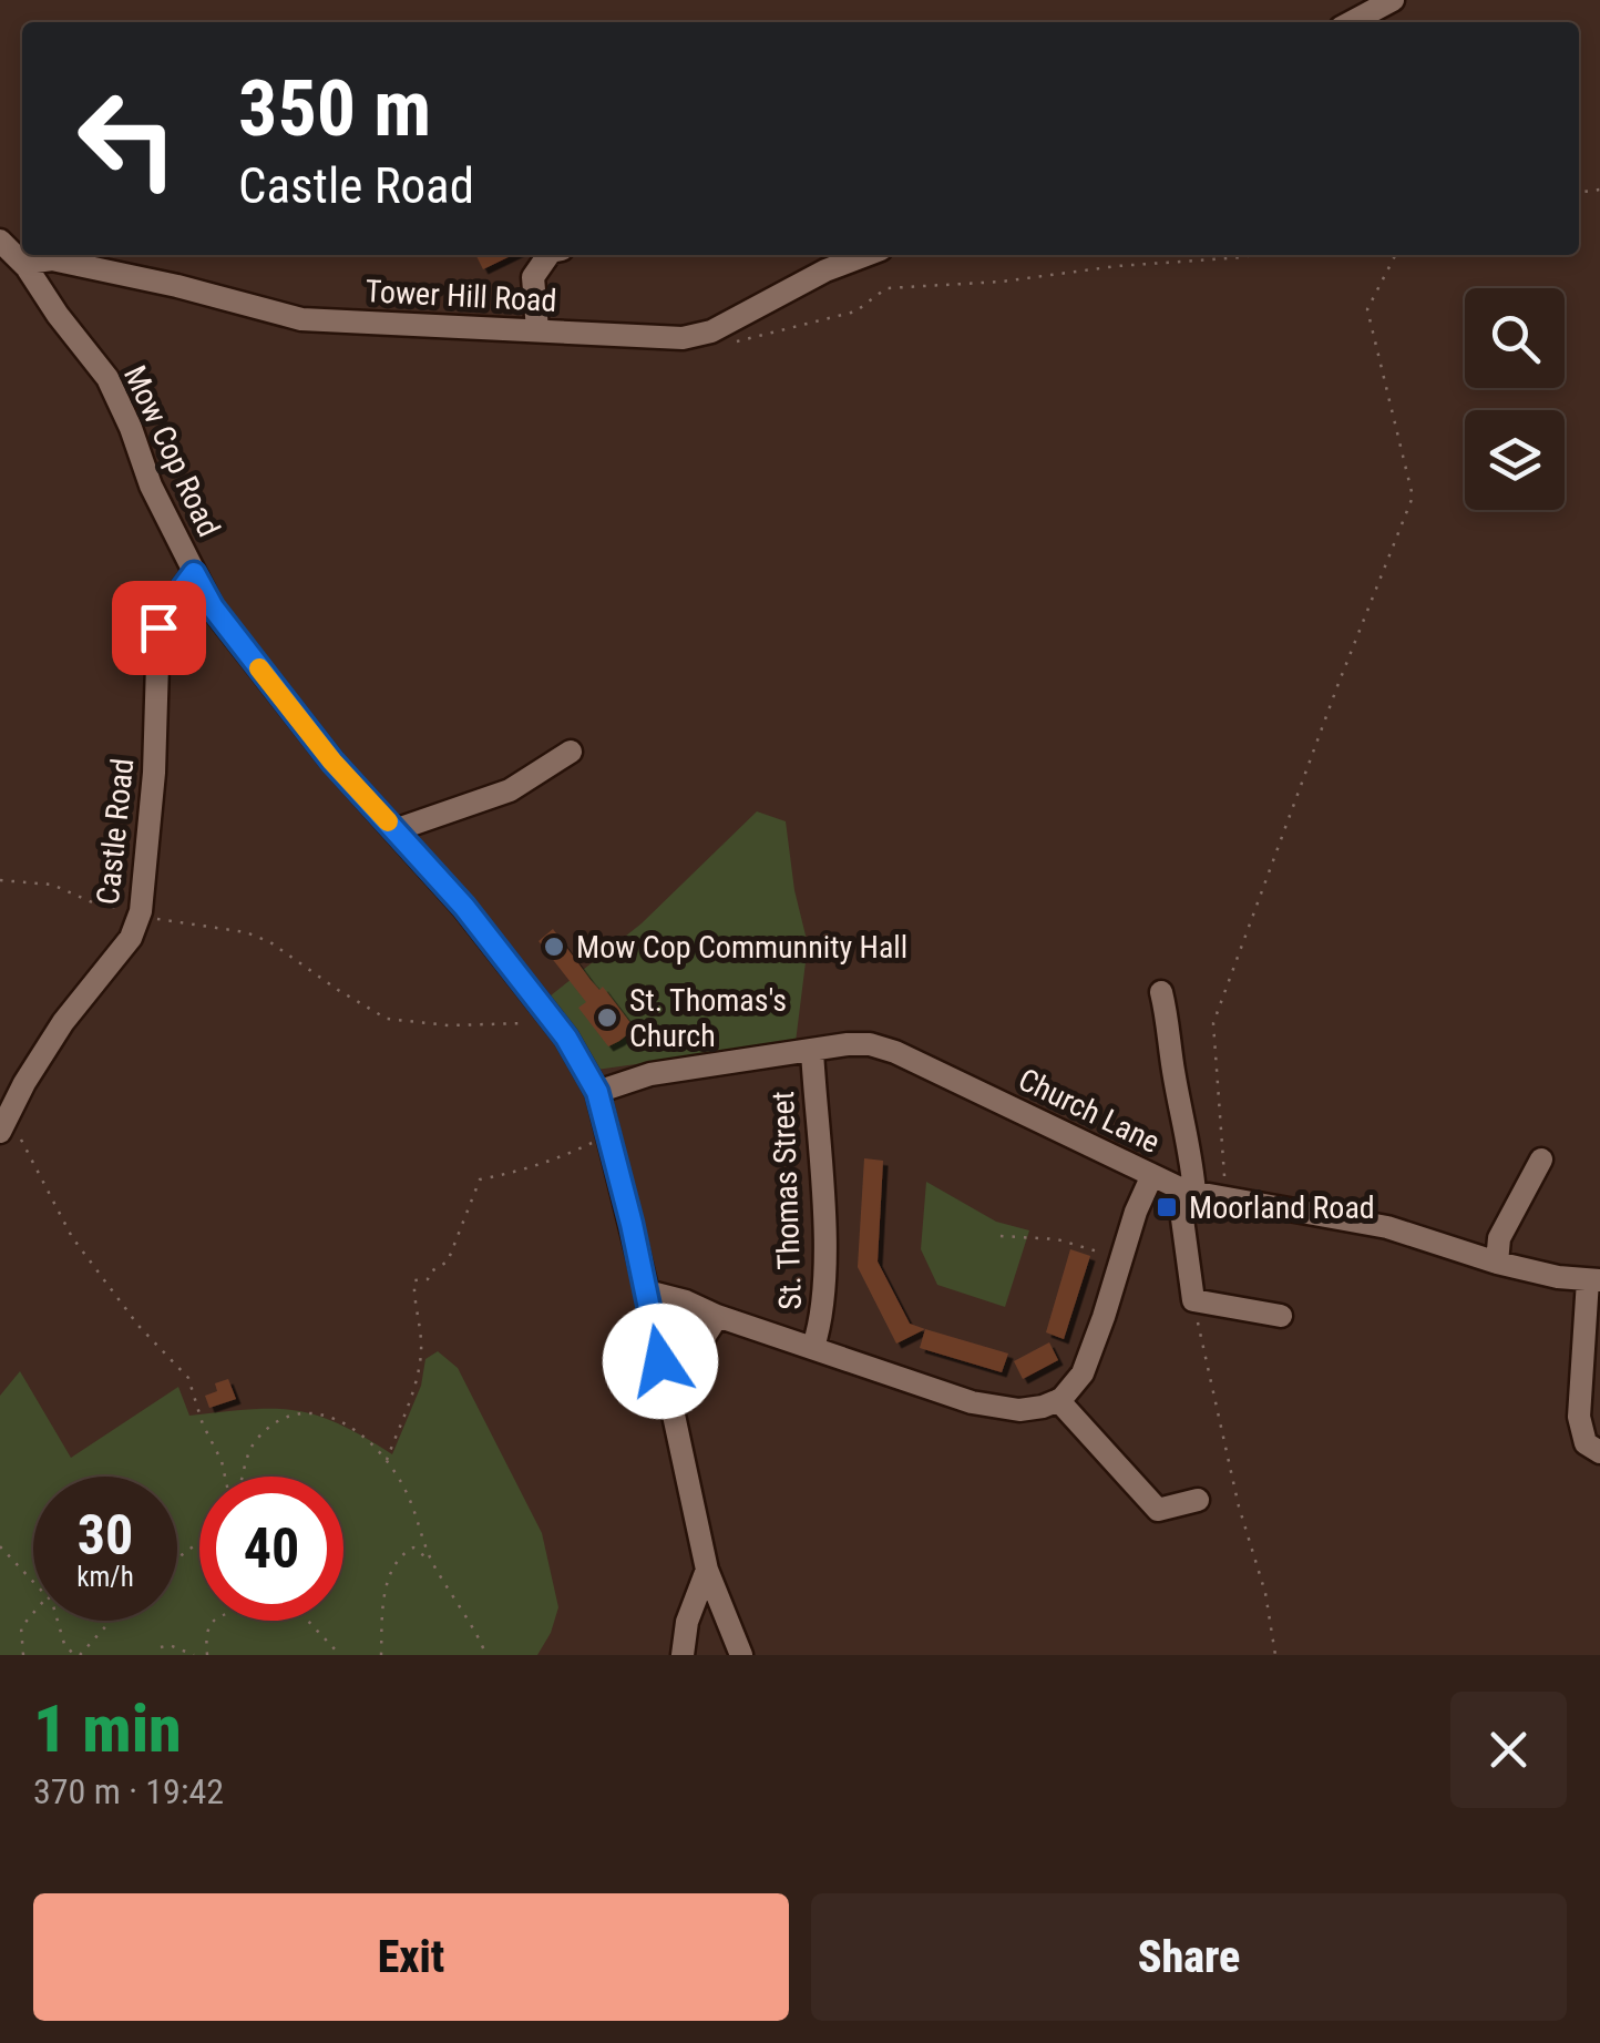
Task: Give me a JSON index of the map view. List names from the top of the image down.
{
  "streets": {
    "street": [
      "Tower Hill Road",
      "Mow Cop Road",
      "Castle Road",
      "Church Lane",
      "St. Thomas Street"
    ]
  },
  "crossings": [
    ["Tower Hill Road", "Mow Cop Road"],
    ["Mow Cop Road", "Castle Road"],
    ["Mow Cop Road", "Church Lane"],
    ["Church Lane", "St. Thomas Street"]
  ],
  "places": {
    "other": ["Mow Cop Communnity Hall", "St. Thomas's Church"],
    "transit": ["Moorland Road"]
  },
  "page": {
    "turn": ["350 m", "Castle Road"],
    "speed": "30 km/h",
    "limit": "40",
    "heading": ["1 min", "370 m · 19:42"],
    "buttons": ["Exit", "Share"]
  }
}
